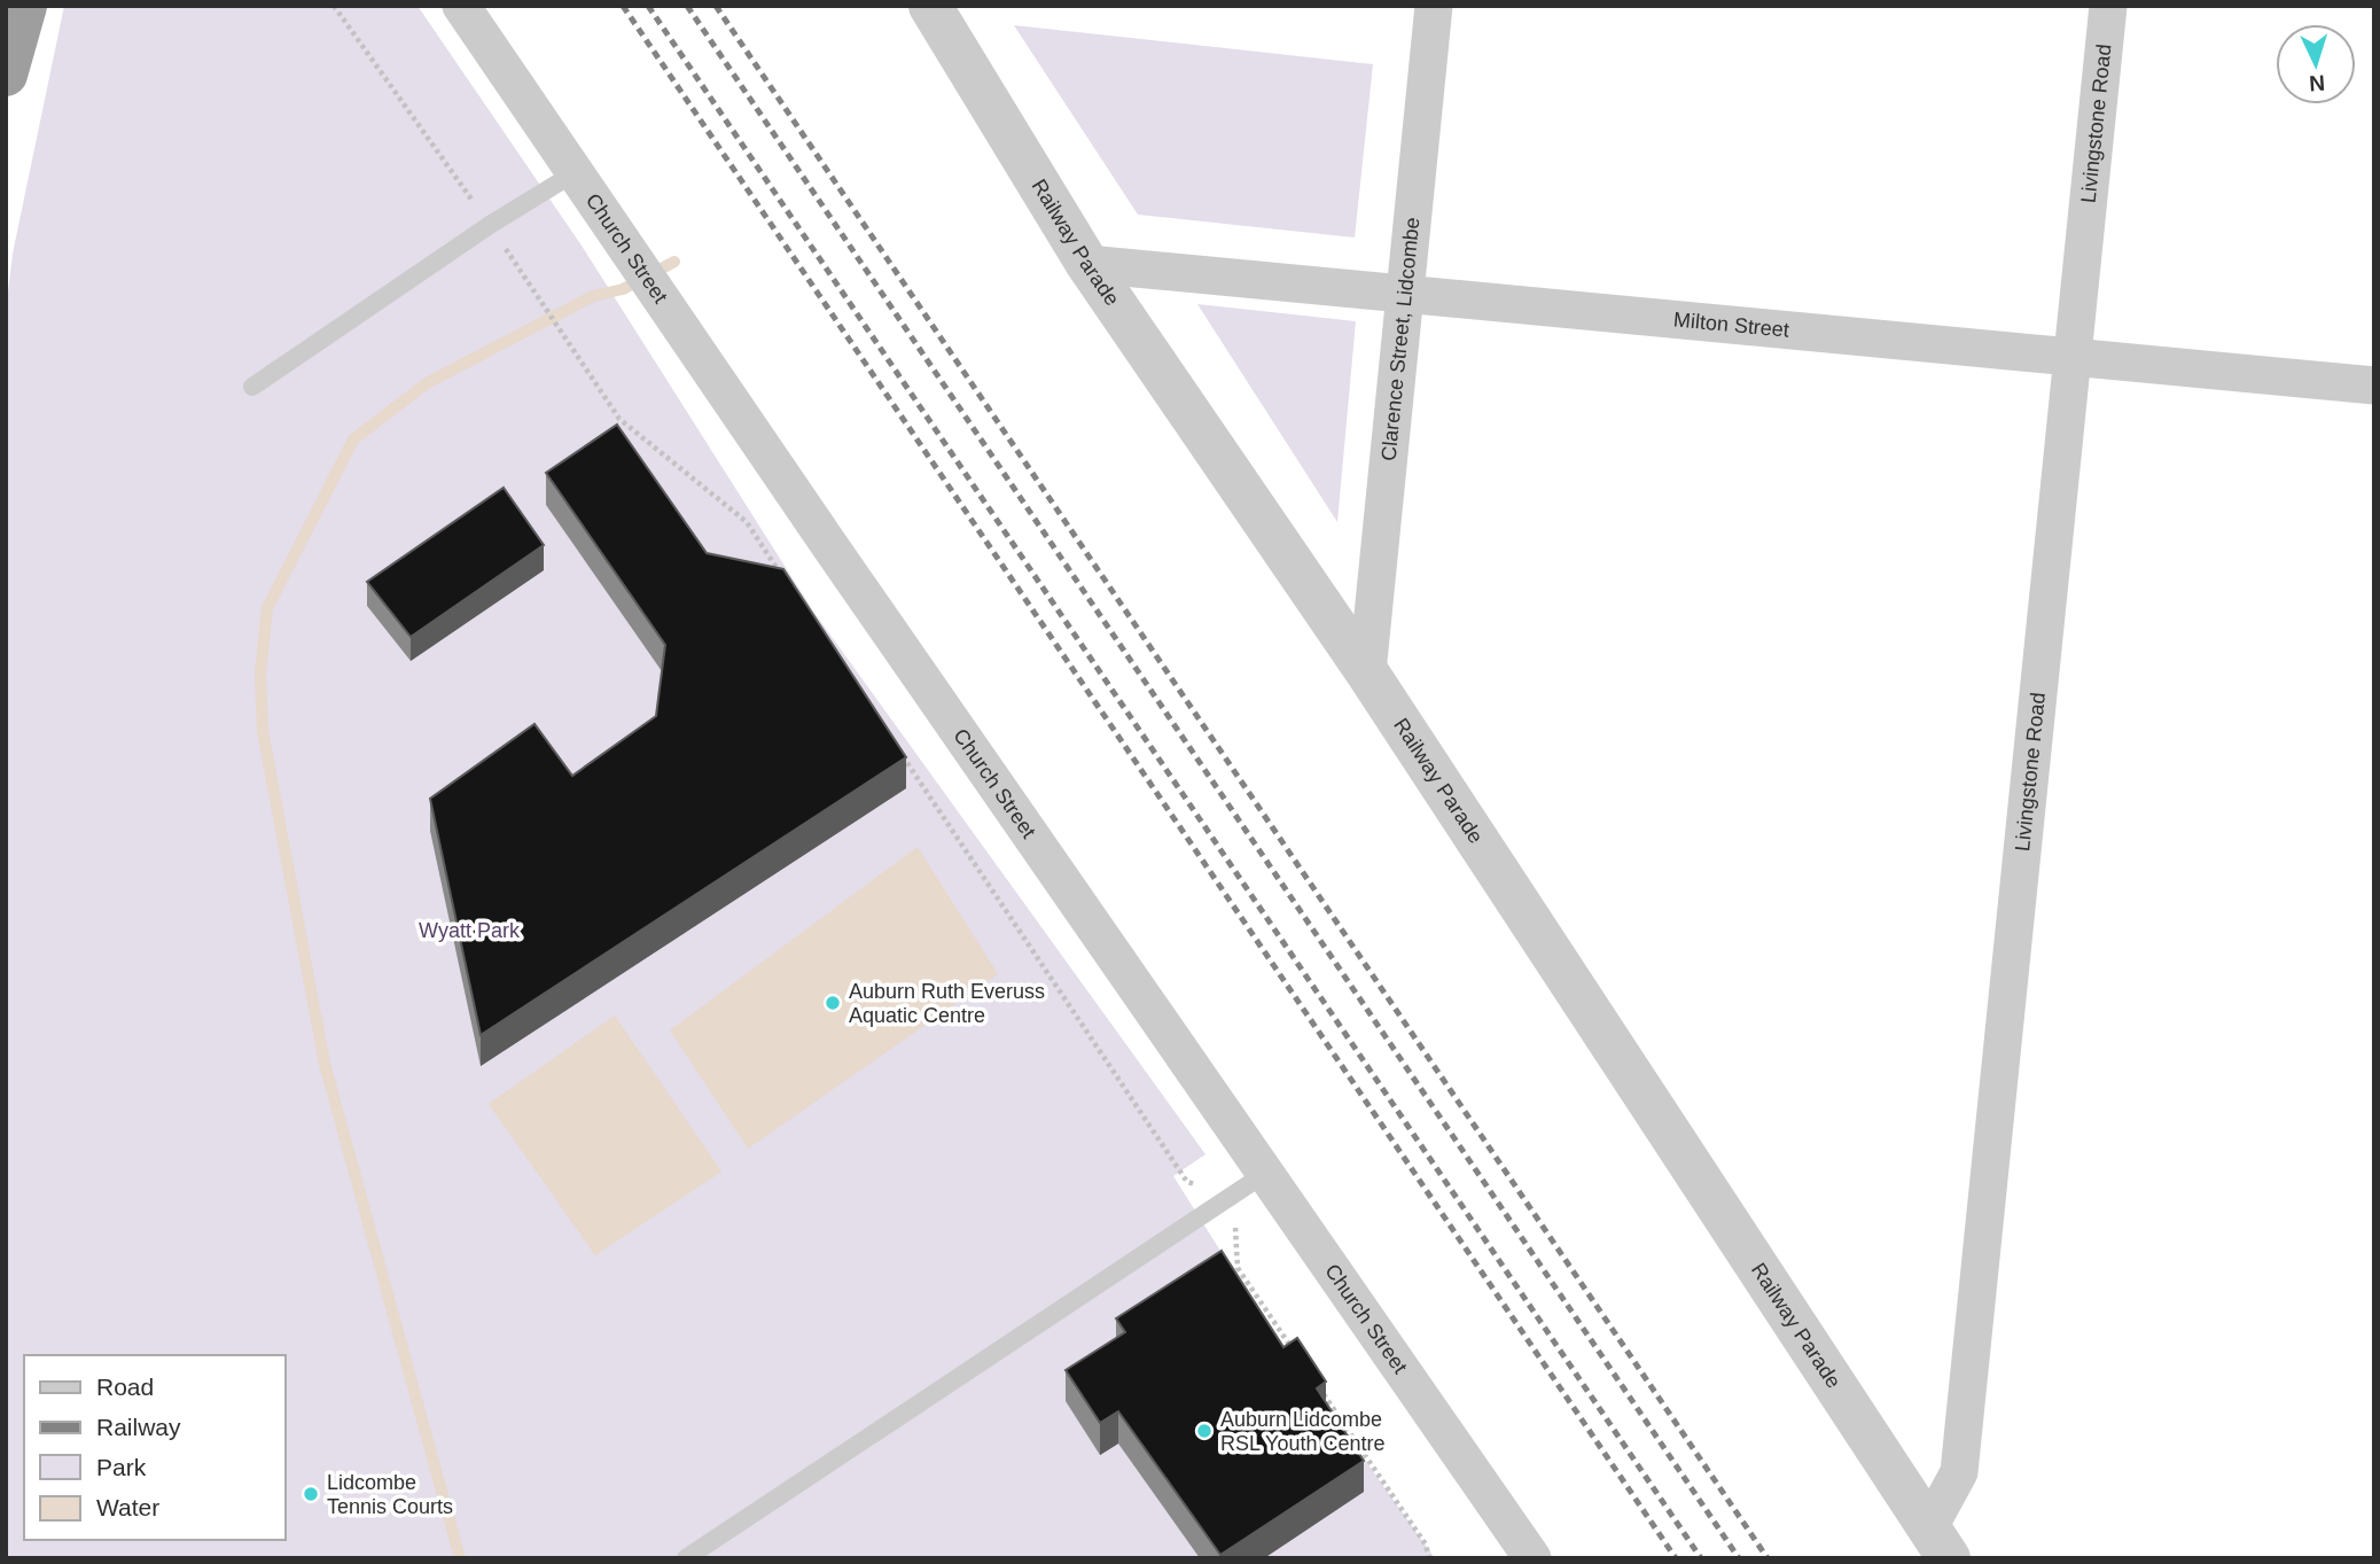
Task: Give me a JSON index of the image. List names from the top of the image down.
{
  "streets": {
    "street": [
      "Livingstone Road",
      "Railway Parade",
      "Church Street",
      "Milton Street",
      "Clarence Street, Lidcombe"
    ]
  },
  "crossings": [
    ["Livingstone Road", "Railway Parade"],
    ["Livingstone Road", "Milton Street"],
    ["Railway Parade", "Milton Street"],
    ["Railway Parade", "Clarence Street, Lidcombe"],
    ["Milton Street", "Clarence Street, Lidcombe"]
  ],
  "parks": ["Wyatt Park"],
  "places": ["Auburn Ruth Everuss Aquatic Centre", "Auburn Lidcombe RSL Youth Centre", "Lidcombe Tennis Courts"],
  "legend": [
    "Road",
    "Railway",
    "Park",
    "Water"
  ],
  "north": "bottom"
}
